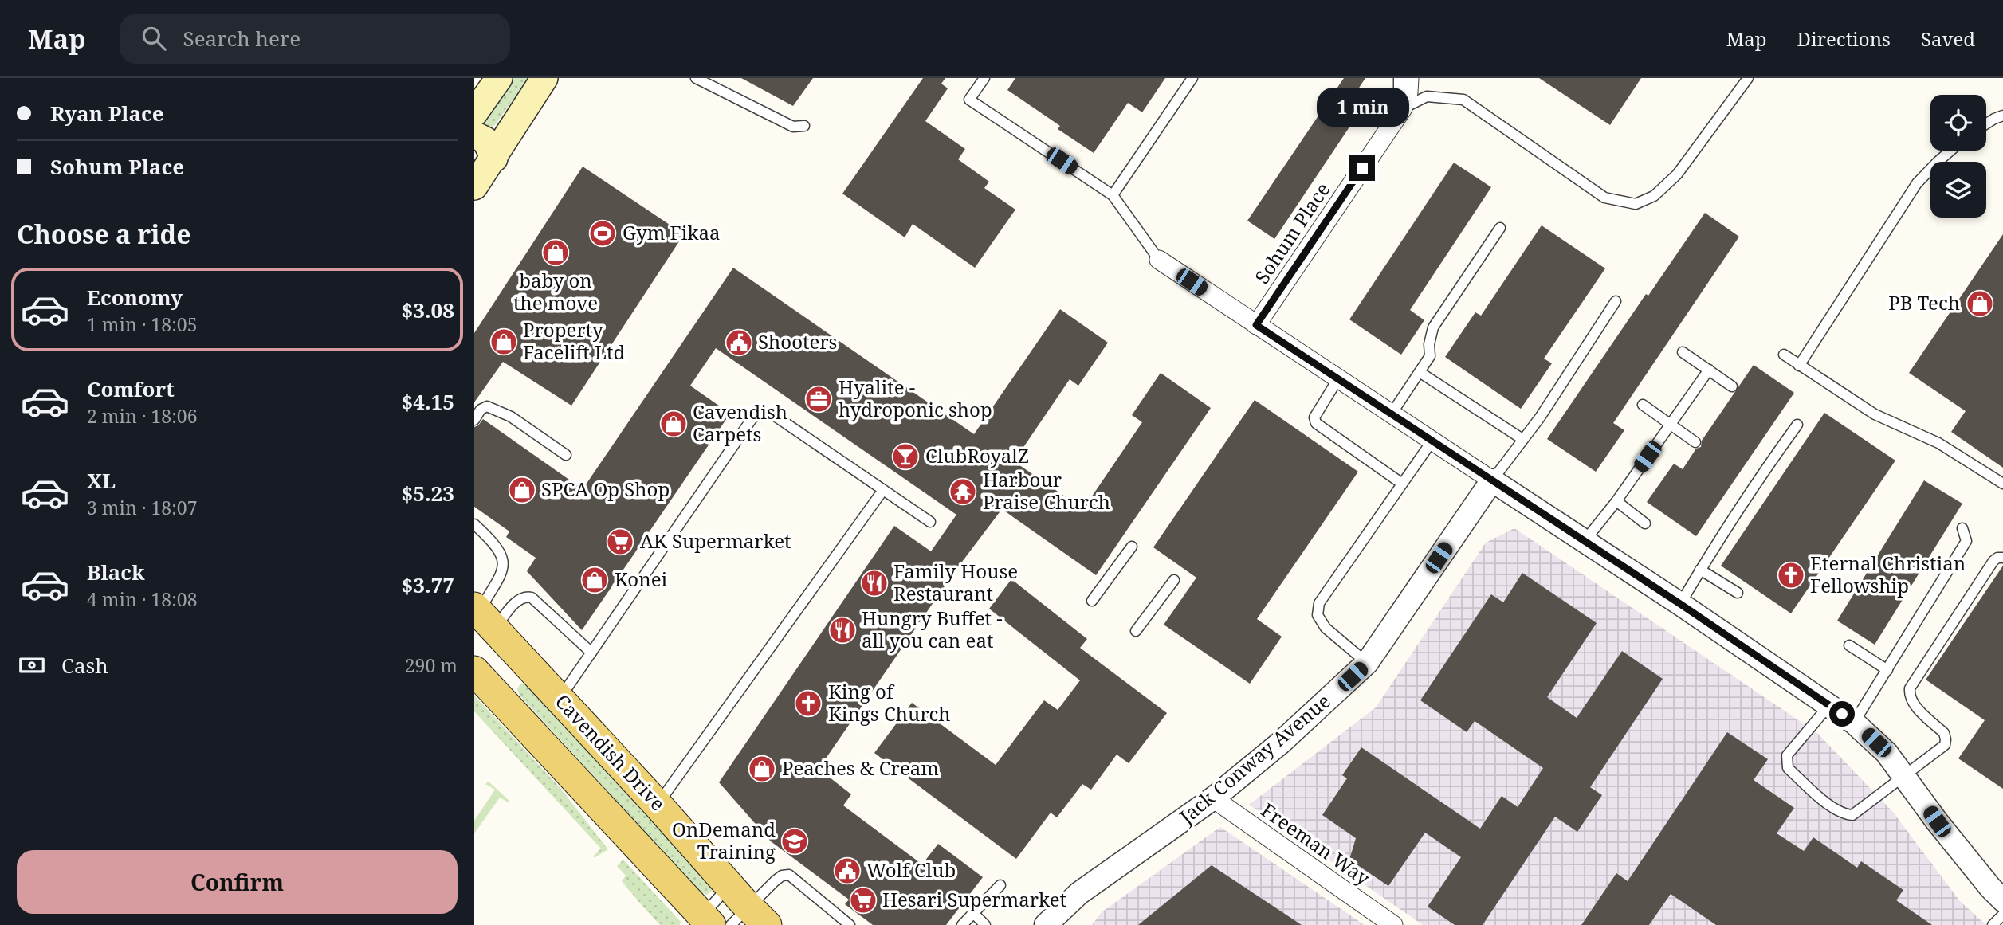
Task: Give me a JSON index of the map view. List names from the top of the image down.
{
  "streets": {
    "main road": ["Cavendish Drive"],
    "street": ["Sohum Place", "Jack Conway Avenue", "Freeman Way"]
  },
  "crossings": [
    ["Jack Conway Avenue", "Freeman Way"]
  ],
  "places": {
    "sports": ["Gym Fikaa"],
    "shop": [
      "baby on the move",
      "PB Tech",
      "Property Facelift Ltd",
      "Cavendish Carpets",
      "SPCA Op Shop",
      "Konei",
      "Peaches & Cream"
    ],
    "public building": ["Shooters", "Wolf Club"],
    "office": ["Hyalite - hydroponic shop"],
    "bar": ["ClubRoyalZ"],
    "temple": ["Harbour Praise Church"],
    "supermarket": ["AK Supermarket", "Hesari Supermarket"],
    "church": ["Eternal Christian Fellowship", "King of Kings Church"],
    "restaurant": ["Family House Restaurant", "Hungry Buffet - all you can eat"],
    "school or university": ["OnDemand Training"]
  },
  "page": {
    "header": "Map",
    "search": "Search here",
    "nav": ["Map", "Directions", "Saved"],
    "banner": ["Ryan Place", "Sohum Place"],
    "bubble": "1 min",
    "heading": "Choose a ride",
    "list": [
      {
        "name": "Economy",
        "note": "1 min · 18:05",
        "value": "$3.08"
      },
      {
        "name": "Comfort",
        "note": "2 min · 18:06",
        "value": "$4.15"
      },
      {
        "name": "XL",
        "note": "3 min · 18:07",
        "value": "$5.23"
      },
      {
        "name": "Black",
        "note": "4 min · 18:08",
        "value": "$3.77"
      }
    ],
    "pay": ["Cash", "290 m"],
    "buttons": "Confirm"
  }
}
